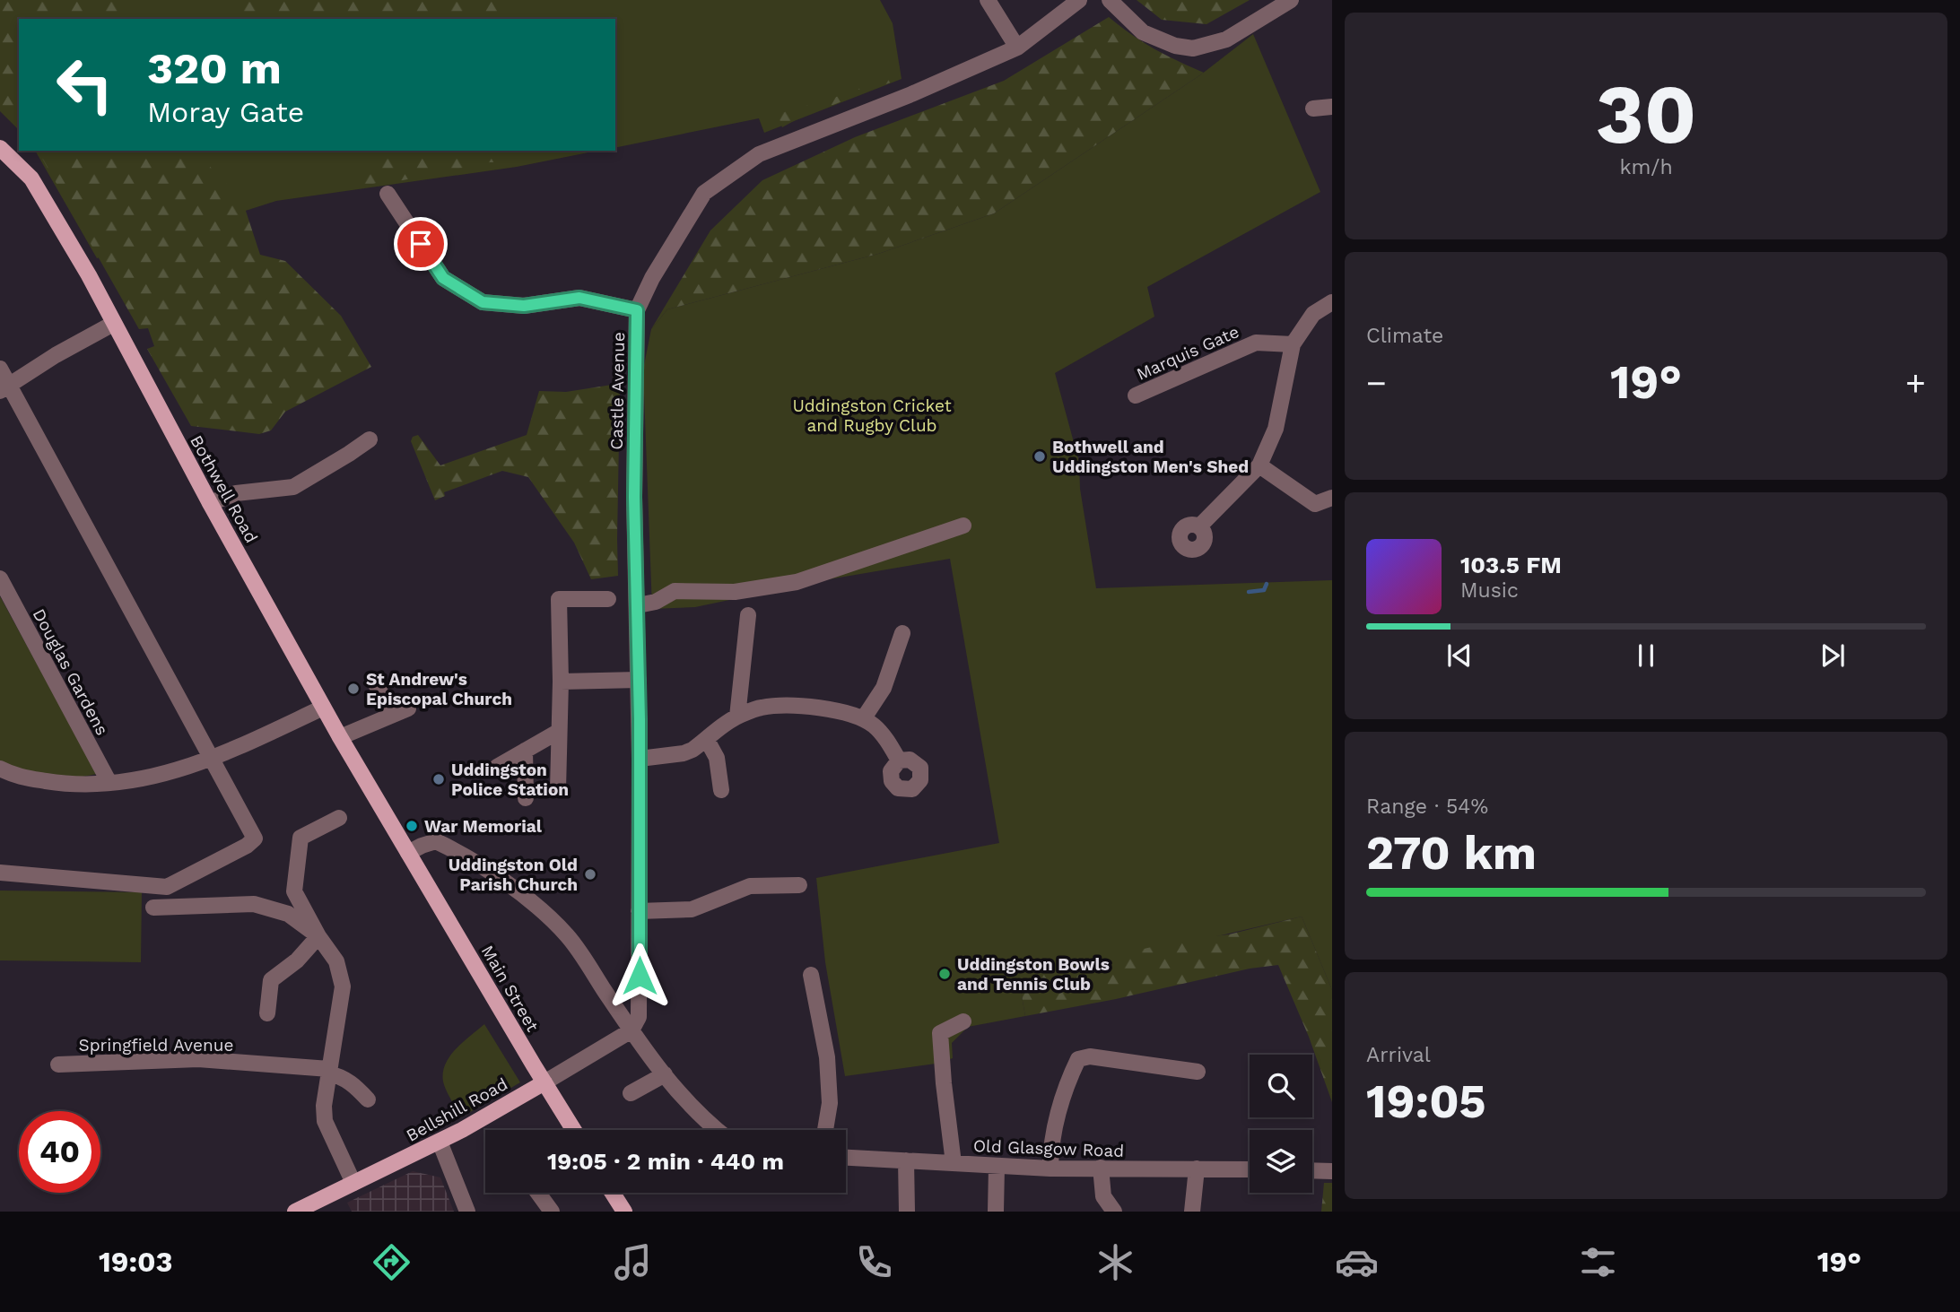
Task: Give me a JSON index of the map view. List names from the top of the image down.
{
  "streets": {
    "main road": ["Bothwell Road", "Main Street", "Bellshill Road"],
    "street": [
      "Marquis Gate",
      "Castle Avenue",
      "Douglas Gardens",
      "Springfield Avenue",
      "Old Glasgow Road"
    ]
  },
  "crossings": [
    ["Castle Avenue", "Bellshill Road"],
    ["Bothwell Road", "Main Street"],
    ["Main Street", "Bellshill Road"]
  ],
  "parks": ["Uddingston Cricket and Rugby Club"],
  "places": [
    "Bothwell and Uddingston Men's Shed",
    "St Andrew's Episcopal Church",
    "Uddingston Police Station",
    "War Memorial",
    "Uddingston Old Parish Church",
    "Uddingston Bowls and Tennis Club"
  ],
  "page": {
    "tile": [
      ["30", "km/h"],
      "Climate",
      ["Range · 54%", "270 km"],
      ["Arrival", "19:05"]
    ],
    "turn": ["320 m", "Moray Gate"],
    "heat": ["−", "19°", "+"],
    "song": ["103.5 FM", "Music"],
    "limit": "40",
    "trip": "19:05 · 2 min · 440 m",
    "tabs": ["19:03", "19°"]
  }
}
